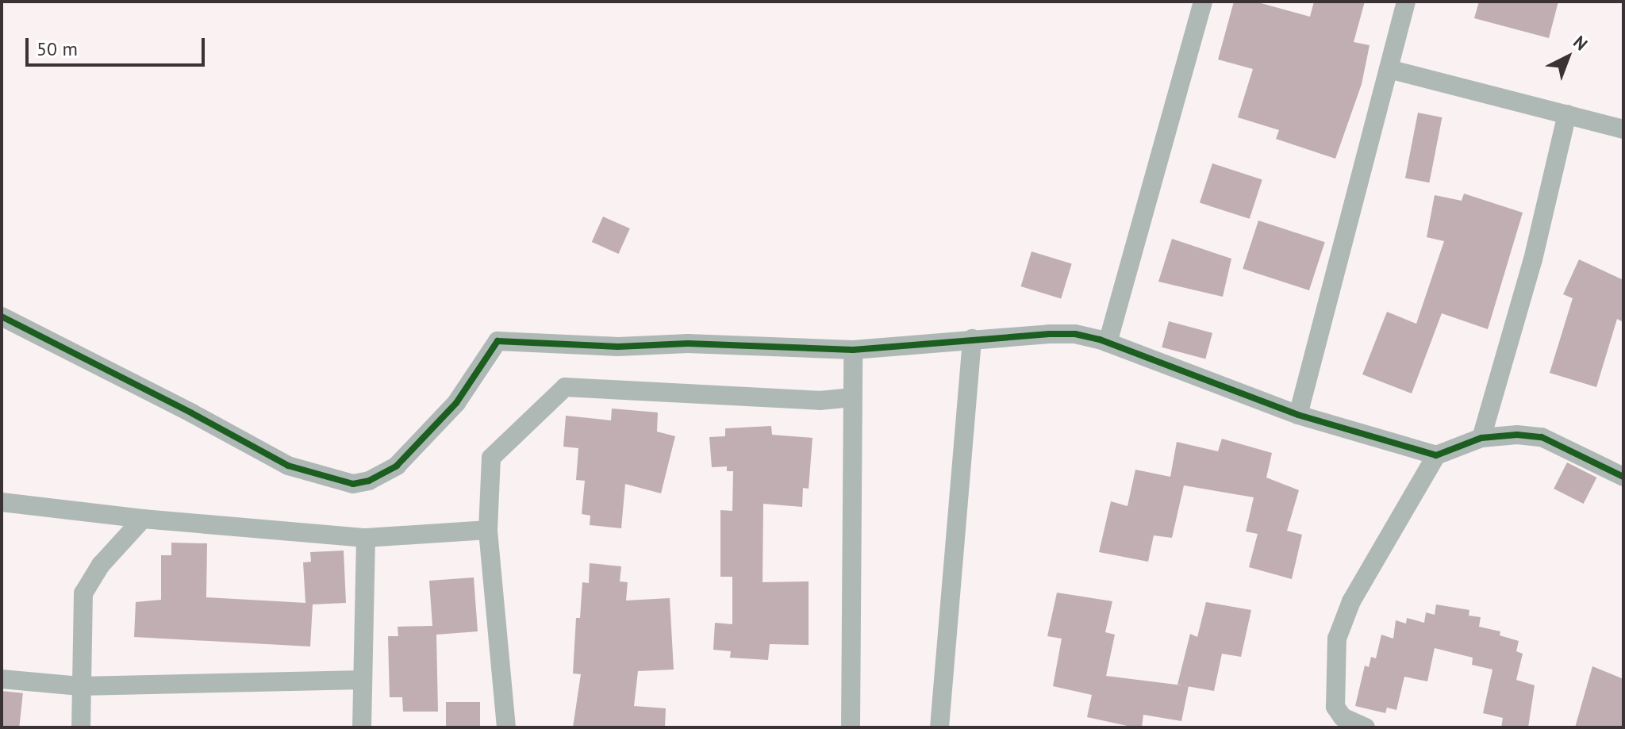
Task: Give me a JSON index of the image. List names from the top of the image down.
{
  "scale_bar": "50 m",
  "north": "top right"
}
